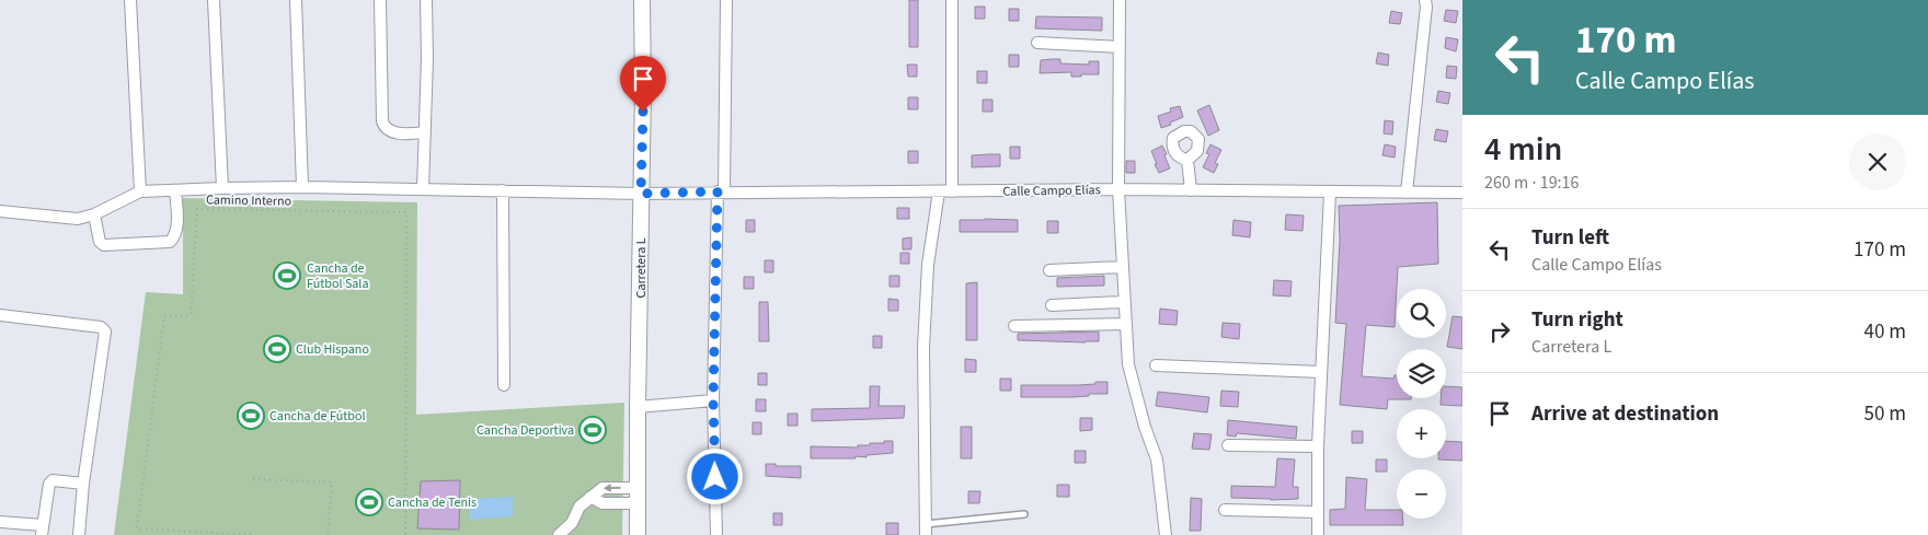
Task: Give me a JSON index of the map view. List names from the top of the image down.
{
  "streets": {
    "street": ["Calle Campo Elías", "Carretera L"],
    "path": ["Camino Interno"]
  },
  "crossings": [
    ["Calle Campo Elías", "Carretera L"]
  ],
  "places": {
    "sports": [
      "Cancha de Fútbol Sala",
      "Club Hispano",
      "Cancha de Fútbol",
      "Cancha Deportiva",
      "Cancha de Tenis"
    ]
  },
  "page": {
    "turn": ["170 m", "Calle Campo Elías"],
    "heading": ["4 min", "260 m · 19:16"],
    "list": [
      {
        "name": "Turn left",
        "note": "Calle Campo Elías",
        "value": "170 m"
      },
      {
        "name": "Turn right",
        "note": "Carretera L",
        "value": "40 m"
      },
      {
        "name": "Arrive at destination",
        "value": "50 m"
      }
    ],
    "map_buttons": ["+", "−"]
  }
}
